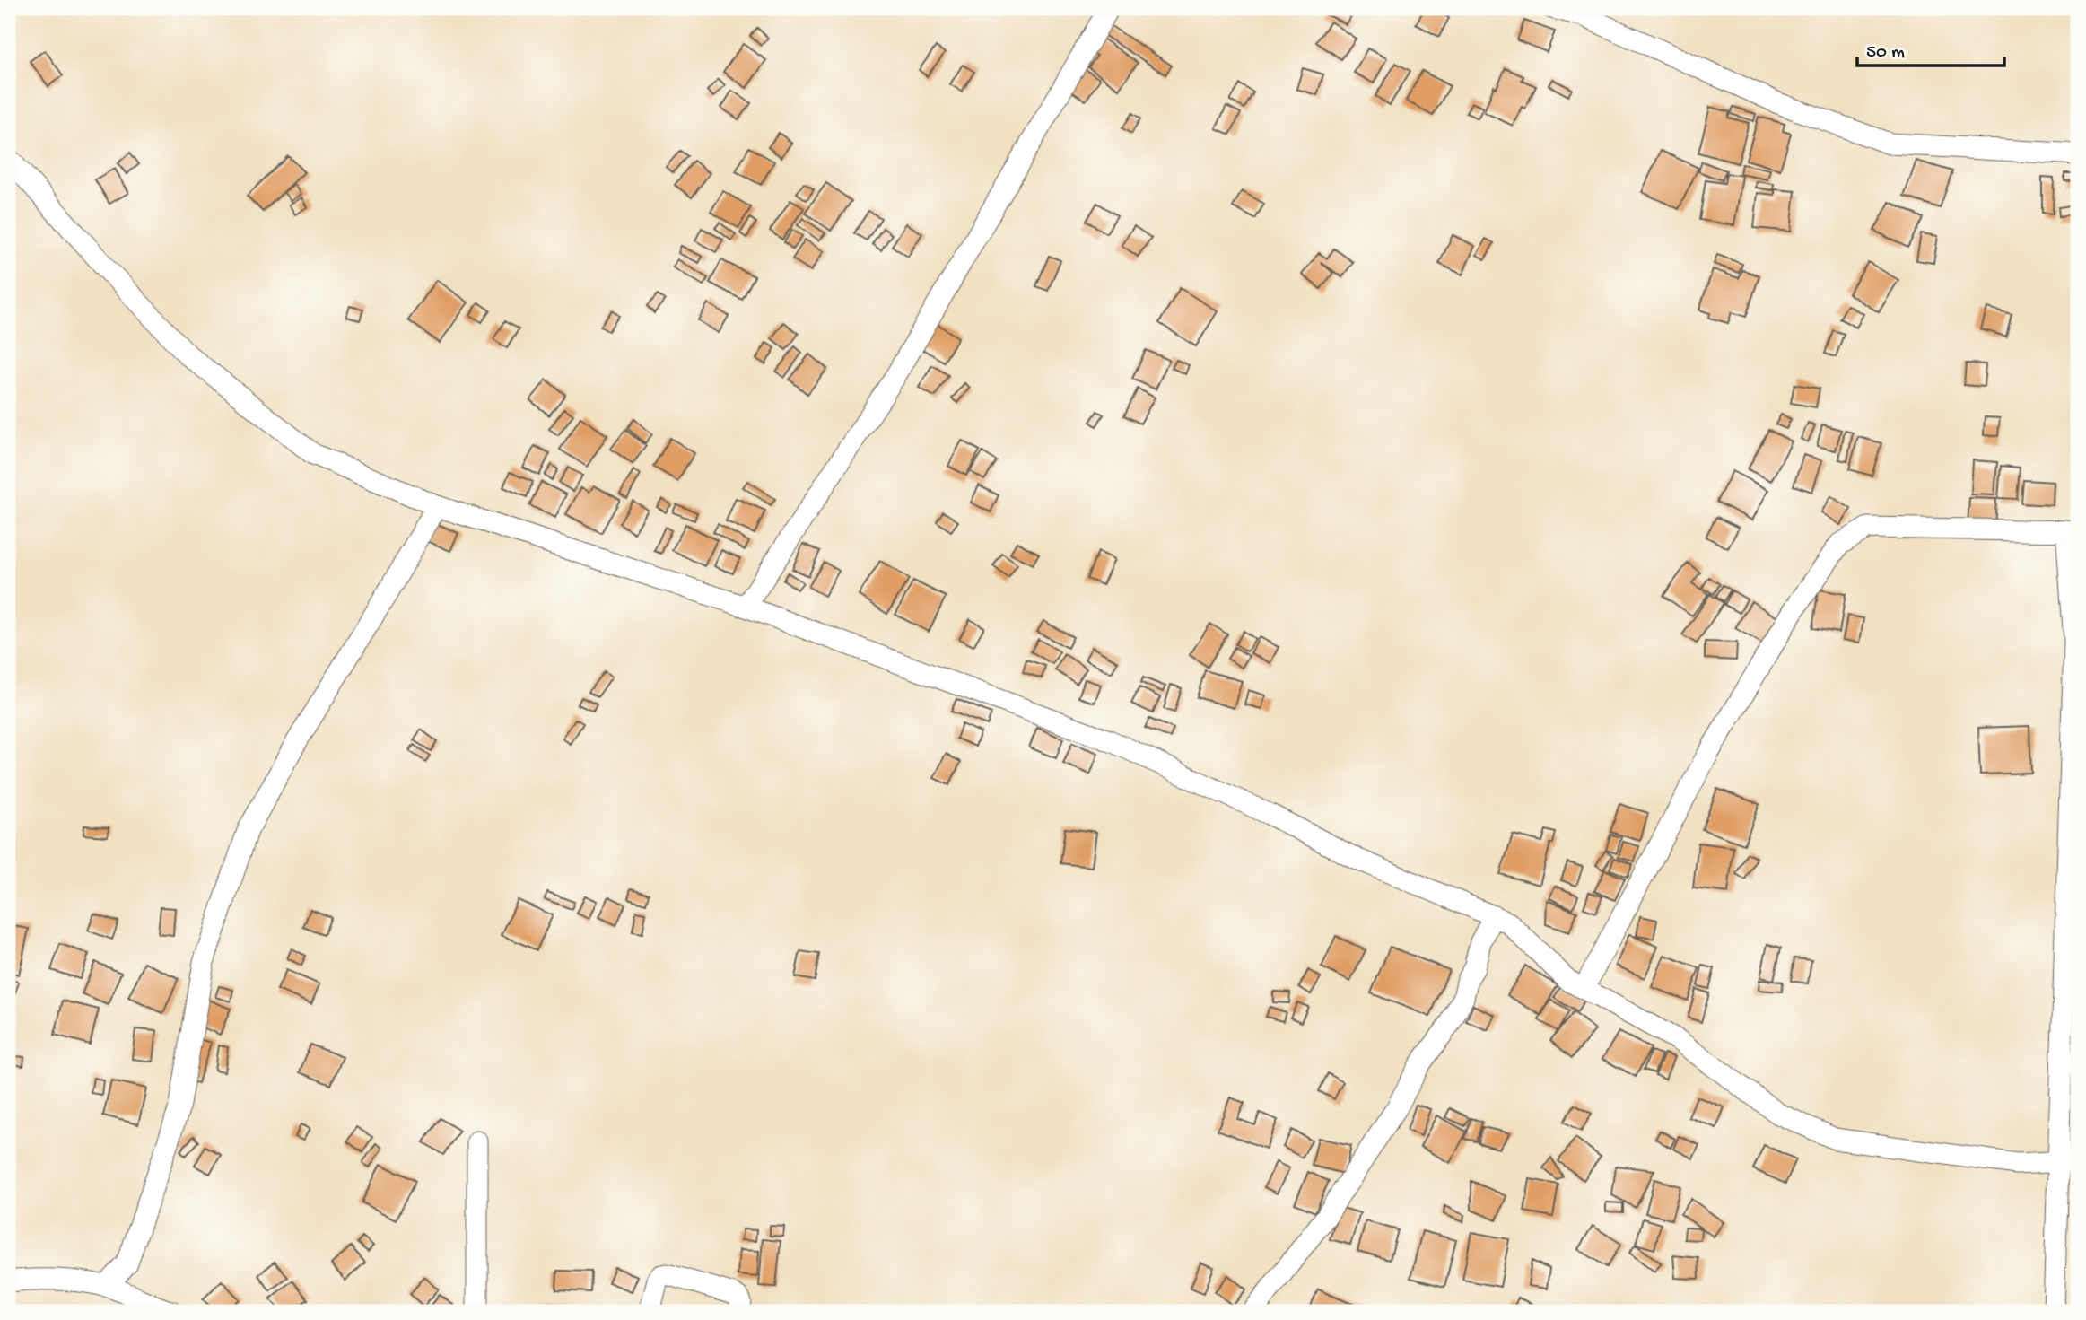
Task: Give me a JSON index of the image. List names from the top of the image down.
{
  "scale_bar": "50 m"
}
